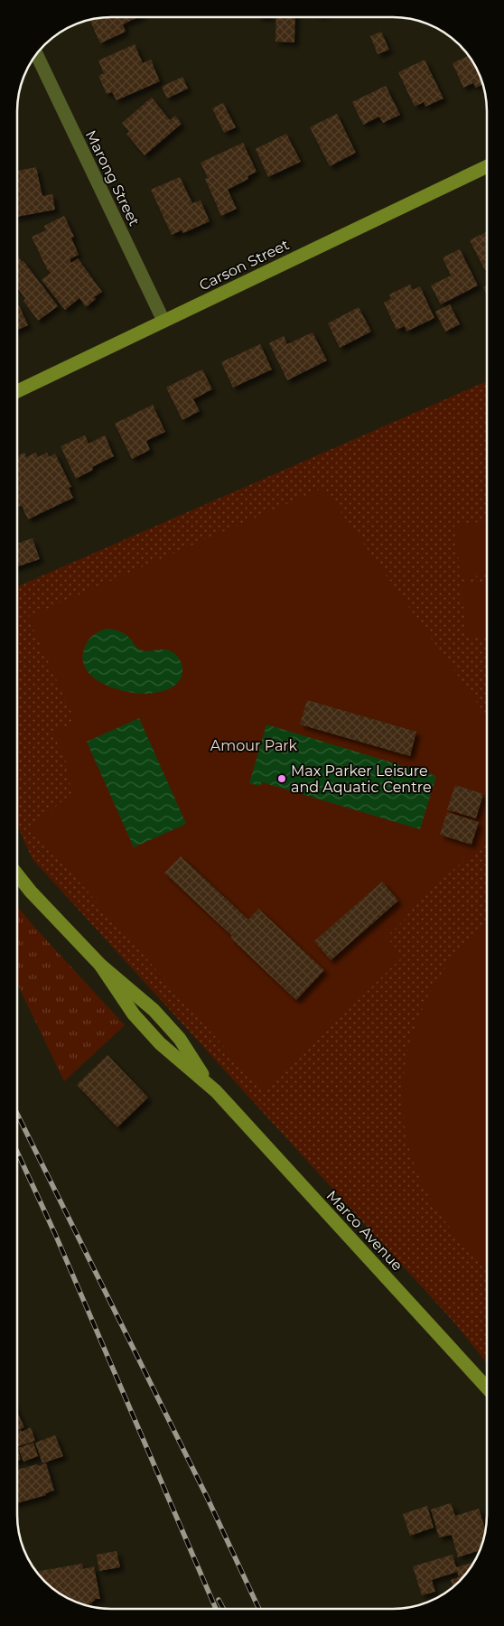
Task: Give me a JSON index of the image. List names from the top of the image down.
{
  "streets": {
    "street": ["Marong Street", "Carson Street", "Marco Avenue"]
  },
  "crossings": [
    ["Marong Street", "Carson Street"]
  ],
  "parks": ["Amour Park"],
  "places": ["Max Parker Leisure and Aquatic Centre"]
}
